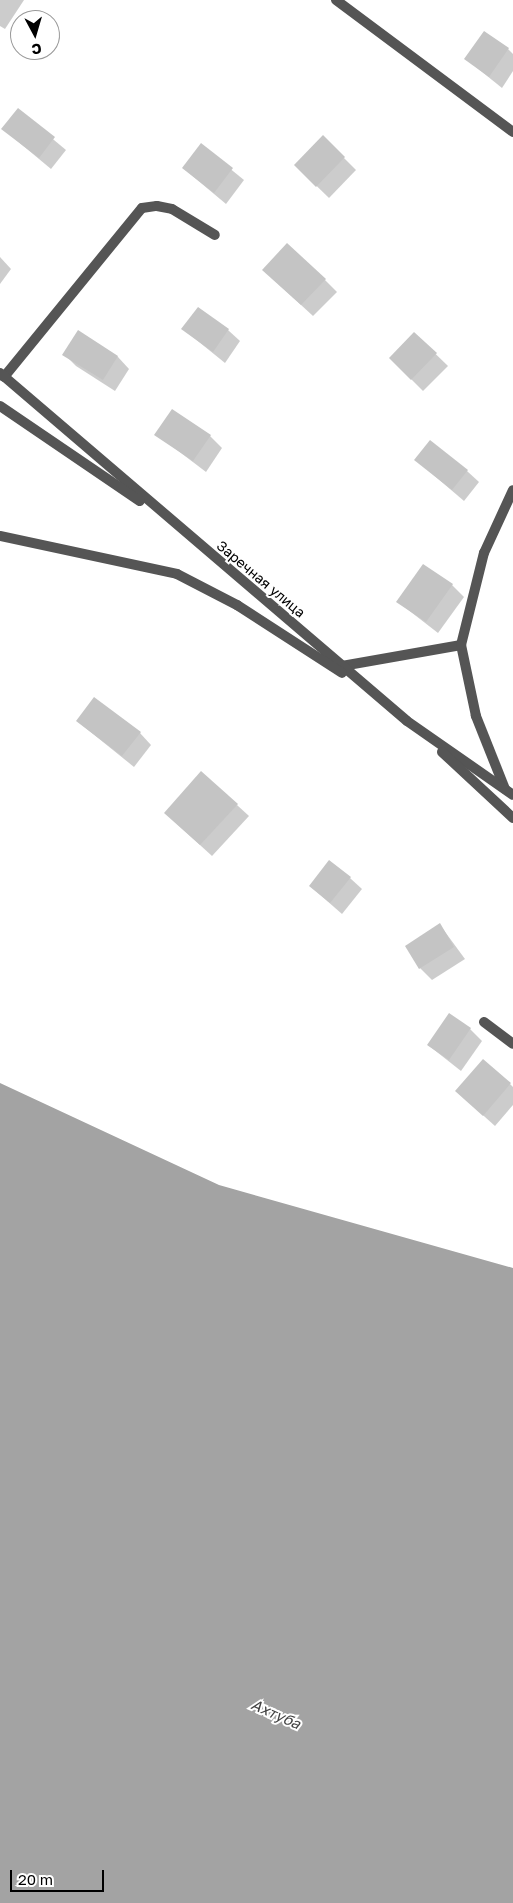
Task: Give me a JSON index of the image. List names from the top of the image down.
{
  "streets": {
    "street": ["Заречная улица"]
  },
  "water": ["Ахтуба"],
  "scale_bar": "20 m",
  "north": "bottom"
}
